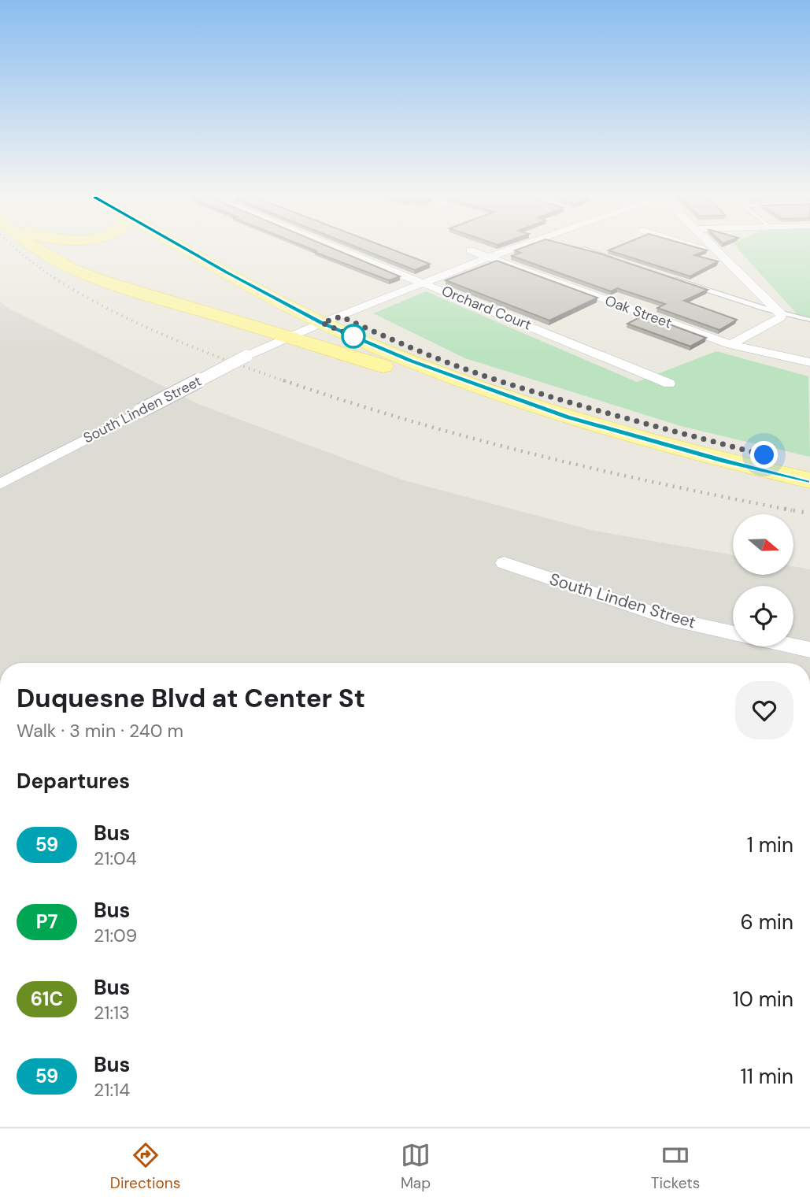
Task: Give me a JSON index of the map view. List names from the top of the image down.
{
  "streets": {
    "street": ["Orchard Court", "Oak Street", "South Linden Street"]
  },
  "crossings": [
    ["Orchard Court", "South Linden Street"],
    ["Oak Street", "South Linden Street"]
  ],
  "lines": ["bus line 59"],
  "north": "right",
  "page": {
    "heading": [
      ["Duquesne Blvd at Center St", "Walk · 3 min · 240 m"],
      "Departures"
    ],
    "list": [
      {
        "mark": "59",
        "name": "Bus",
        "note": "21:04",
        "value": "1 min"
      },
      {
        "mark": "P7",
        "name": "Bus",
        "note": "21:09",
        "value": "6 min"
      },
      {
        "mark": "61C",
        "name": "Bus",
        "note": "21:13",
        "value": "10 min"
      },
      {
        "mark": "59",
        "name": "Bus",
        "note": "21:14",
        "value": "11 min"
      }
    ],
    "tabs": ["Directions", "Map", "Tickets"]
  }
}
